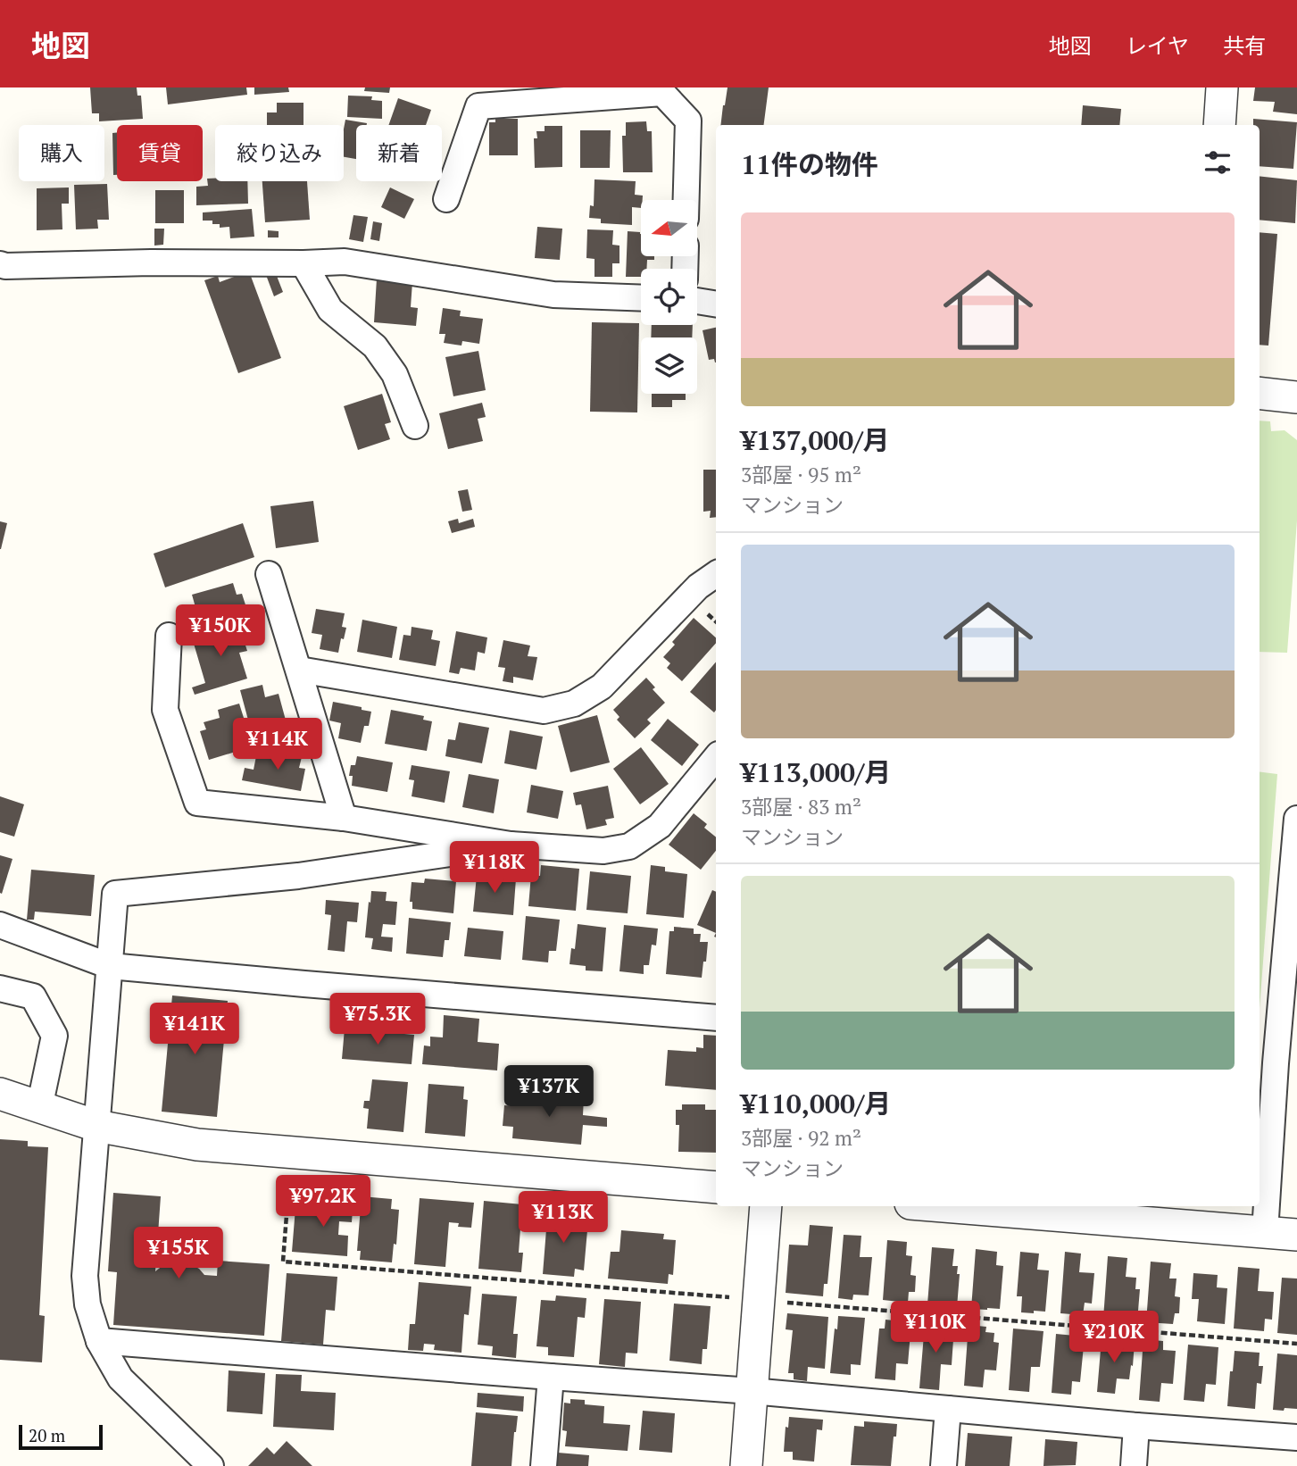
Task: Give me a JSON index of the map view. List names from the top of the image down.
{
  "scale_bar": "20 m",
  "north": "left",
  "page": {
    "header": "地図",
    "nav": ["地図", "レイヤ", "共有"],
    "chip": [
      "購入",
      "賃貸",
      "絞り込み",
      "新着"
    ],
    "heading": "11件の物件",
    "list": [
      {
        "name": "¥137,000/月",
        "note": "3部屋 · 95 m² · マンション"
      },
      {
        "name": "¥113,000/月",
        "note": "3部屋 · 83 m² · マンション"
      },
      {
        "name": "¥110,000/月",
        "note": "3部屋 · 92 m² · マンション"
      }
    ],
    "price": [
      "¥150K",
      "¥114K",
      "¥118K",
      "¥75.3K",
      "¥141K",
      "¥137K",
      "¥97.2K",
      "¥113K",
      "¥155K",
      "¥110K",
      "¥210K"
    ],
    "scale": "20 m"
  }
}
